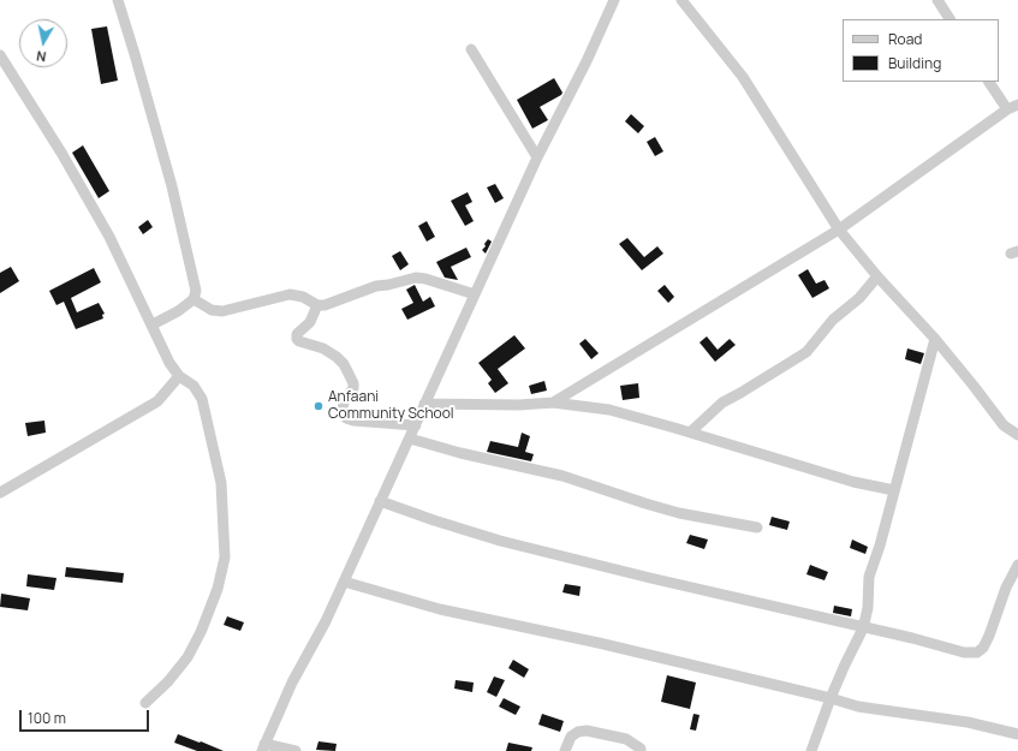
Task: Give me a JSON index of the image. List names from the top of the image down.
{
  "places": ["Anfaani Community School"],
  "legend": ["Road", "Building"],
  "scale_bar": "100 m",
  "north": "bottom"
}
